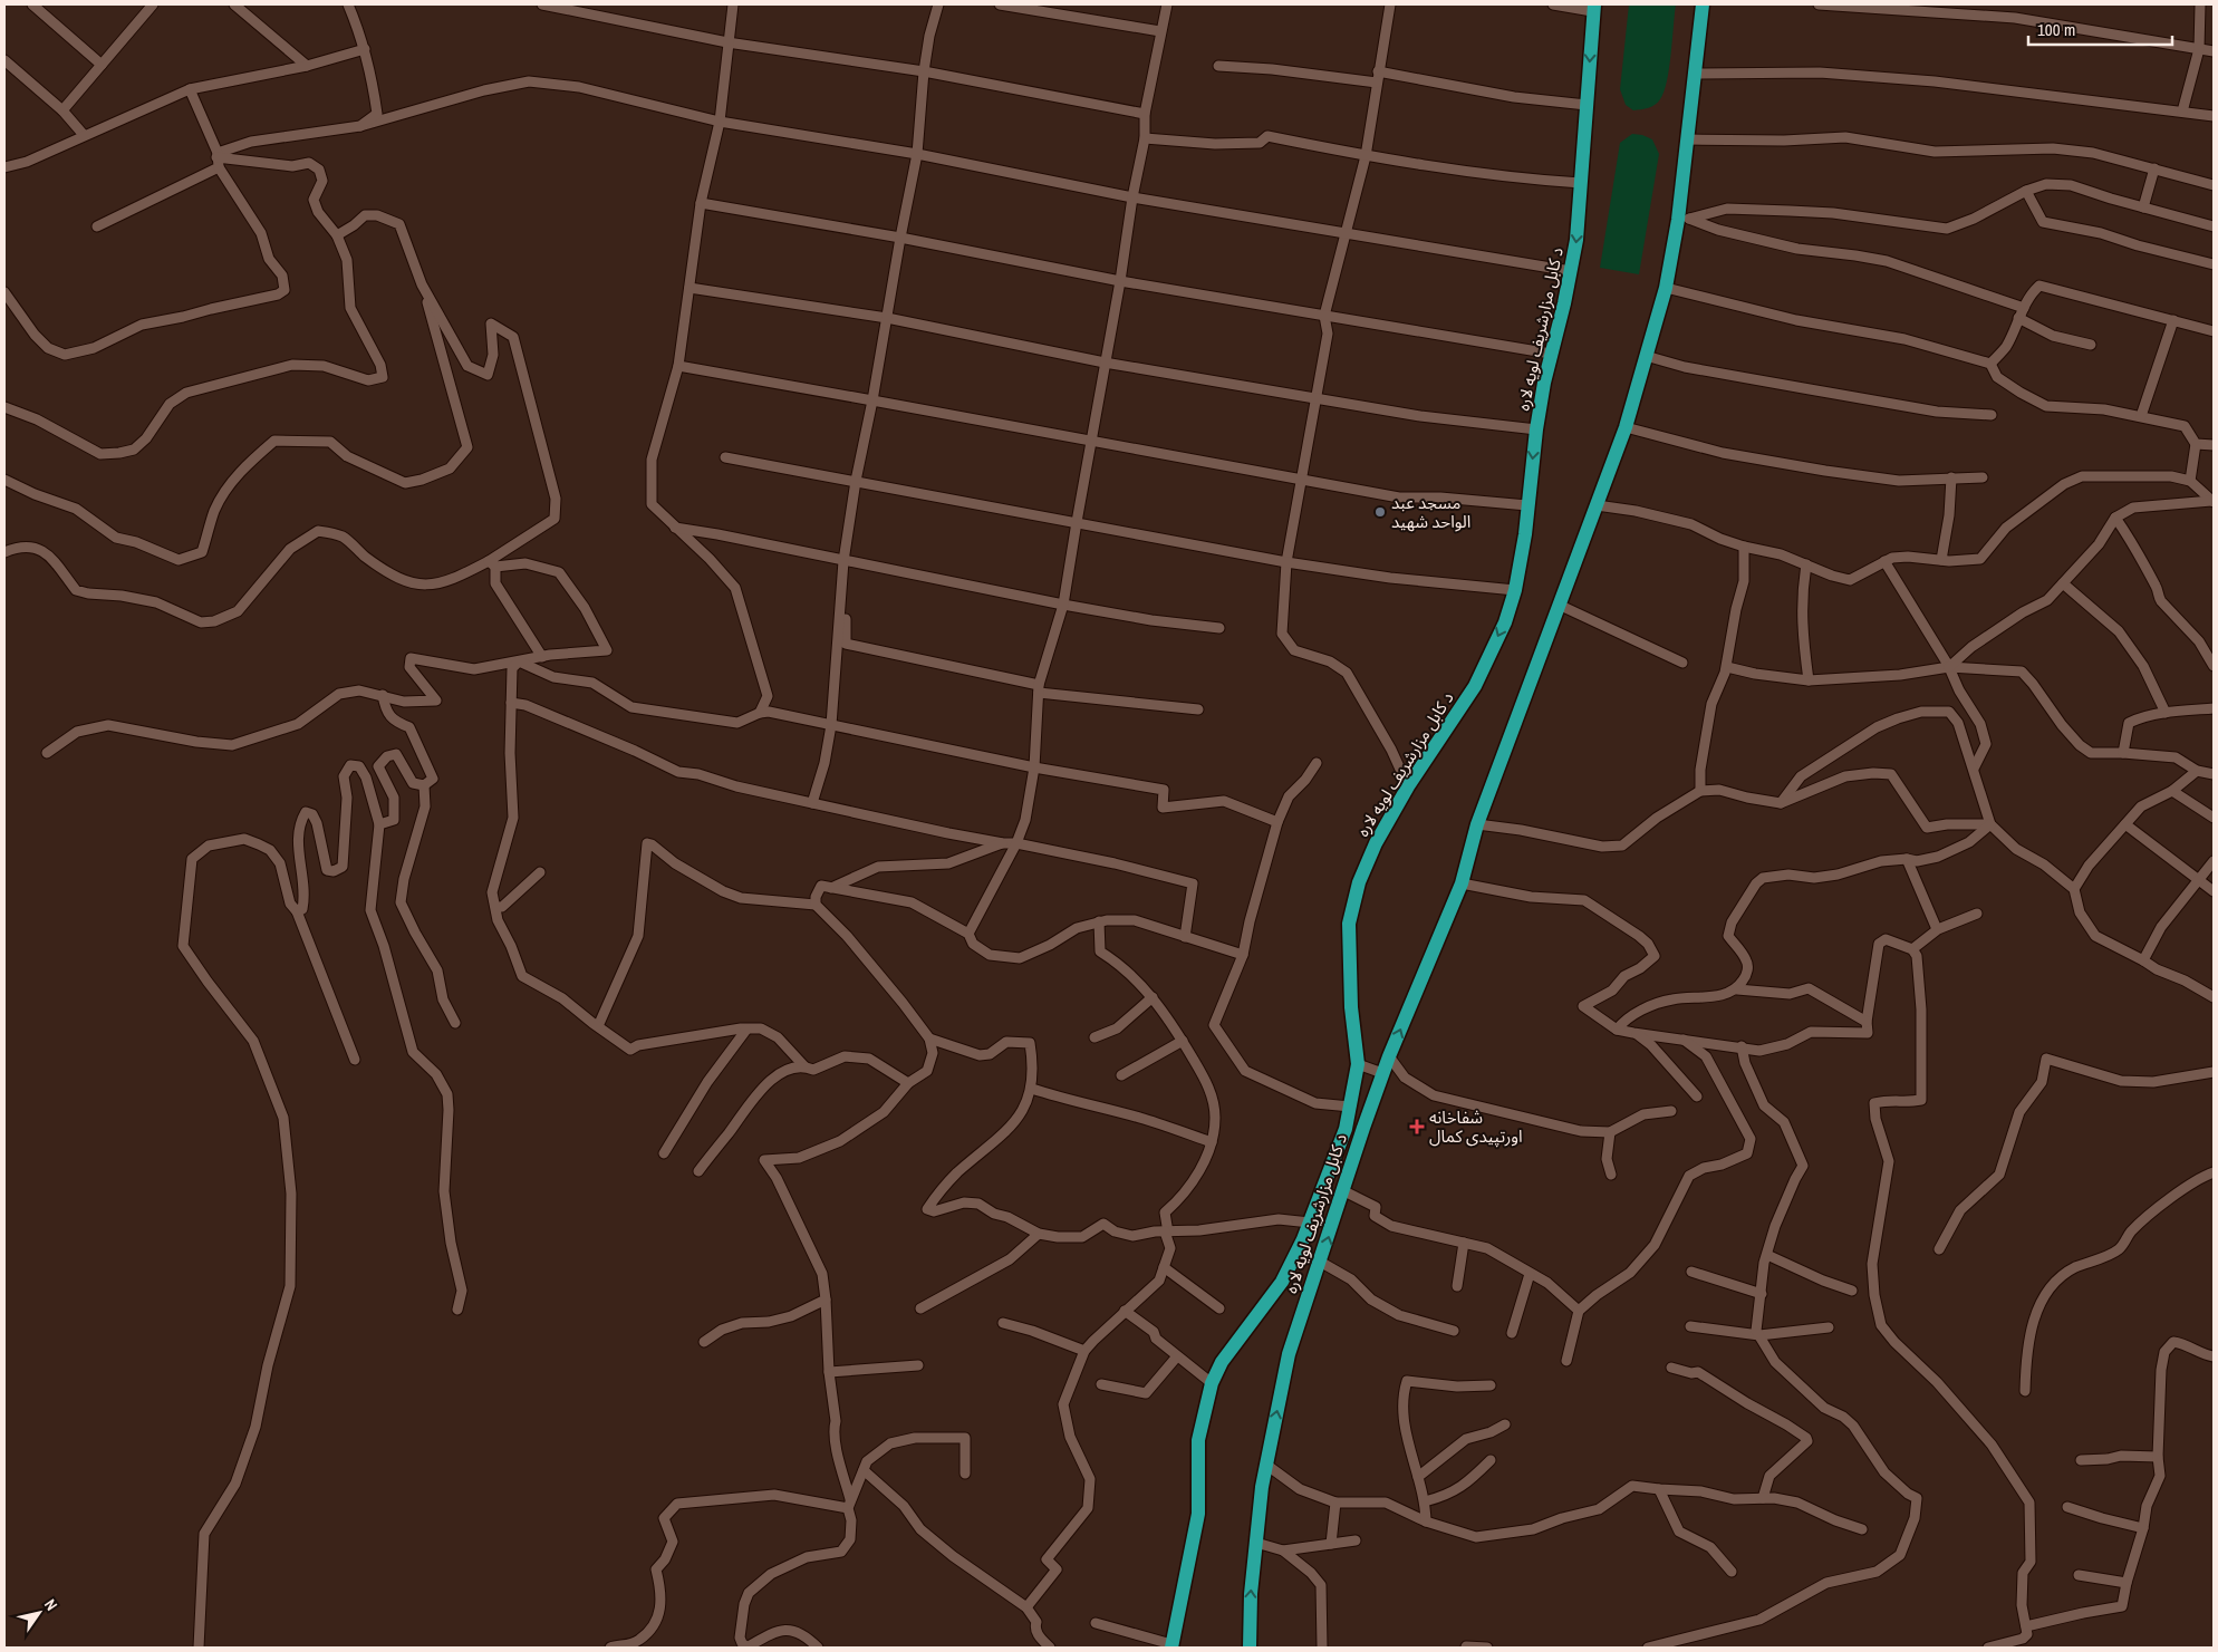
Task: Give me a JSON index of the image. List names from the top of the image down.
{
  "streets": {
    "highway": ["د کابل مزارشریف لویه لاره"]
  },
  "places": {
    "other": ["مسجد عبد الواحد شهید"],
    "health": ["شفاخانه اورتپیدی کمال"]
  },
  "scale_bar": "100 m",
  "north": "top right"
}
